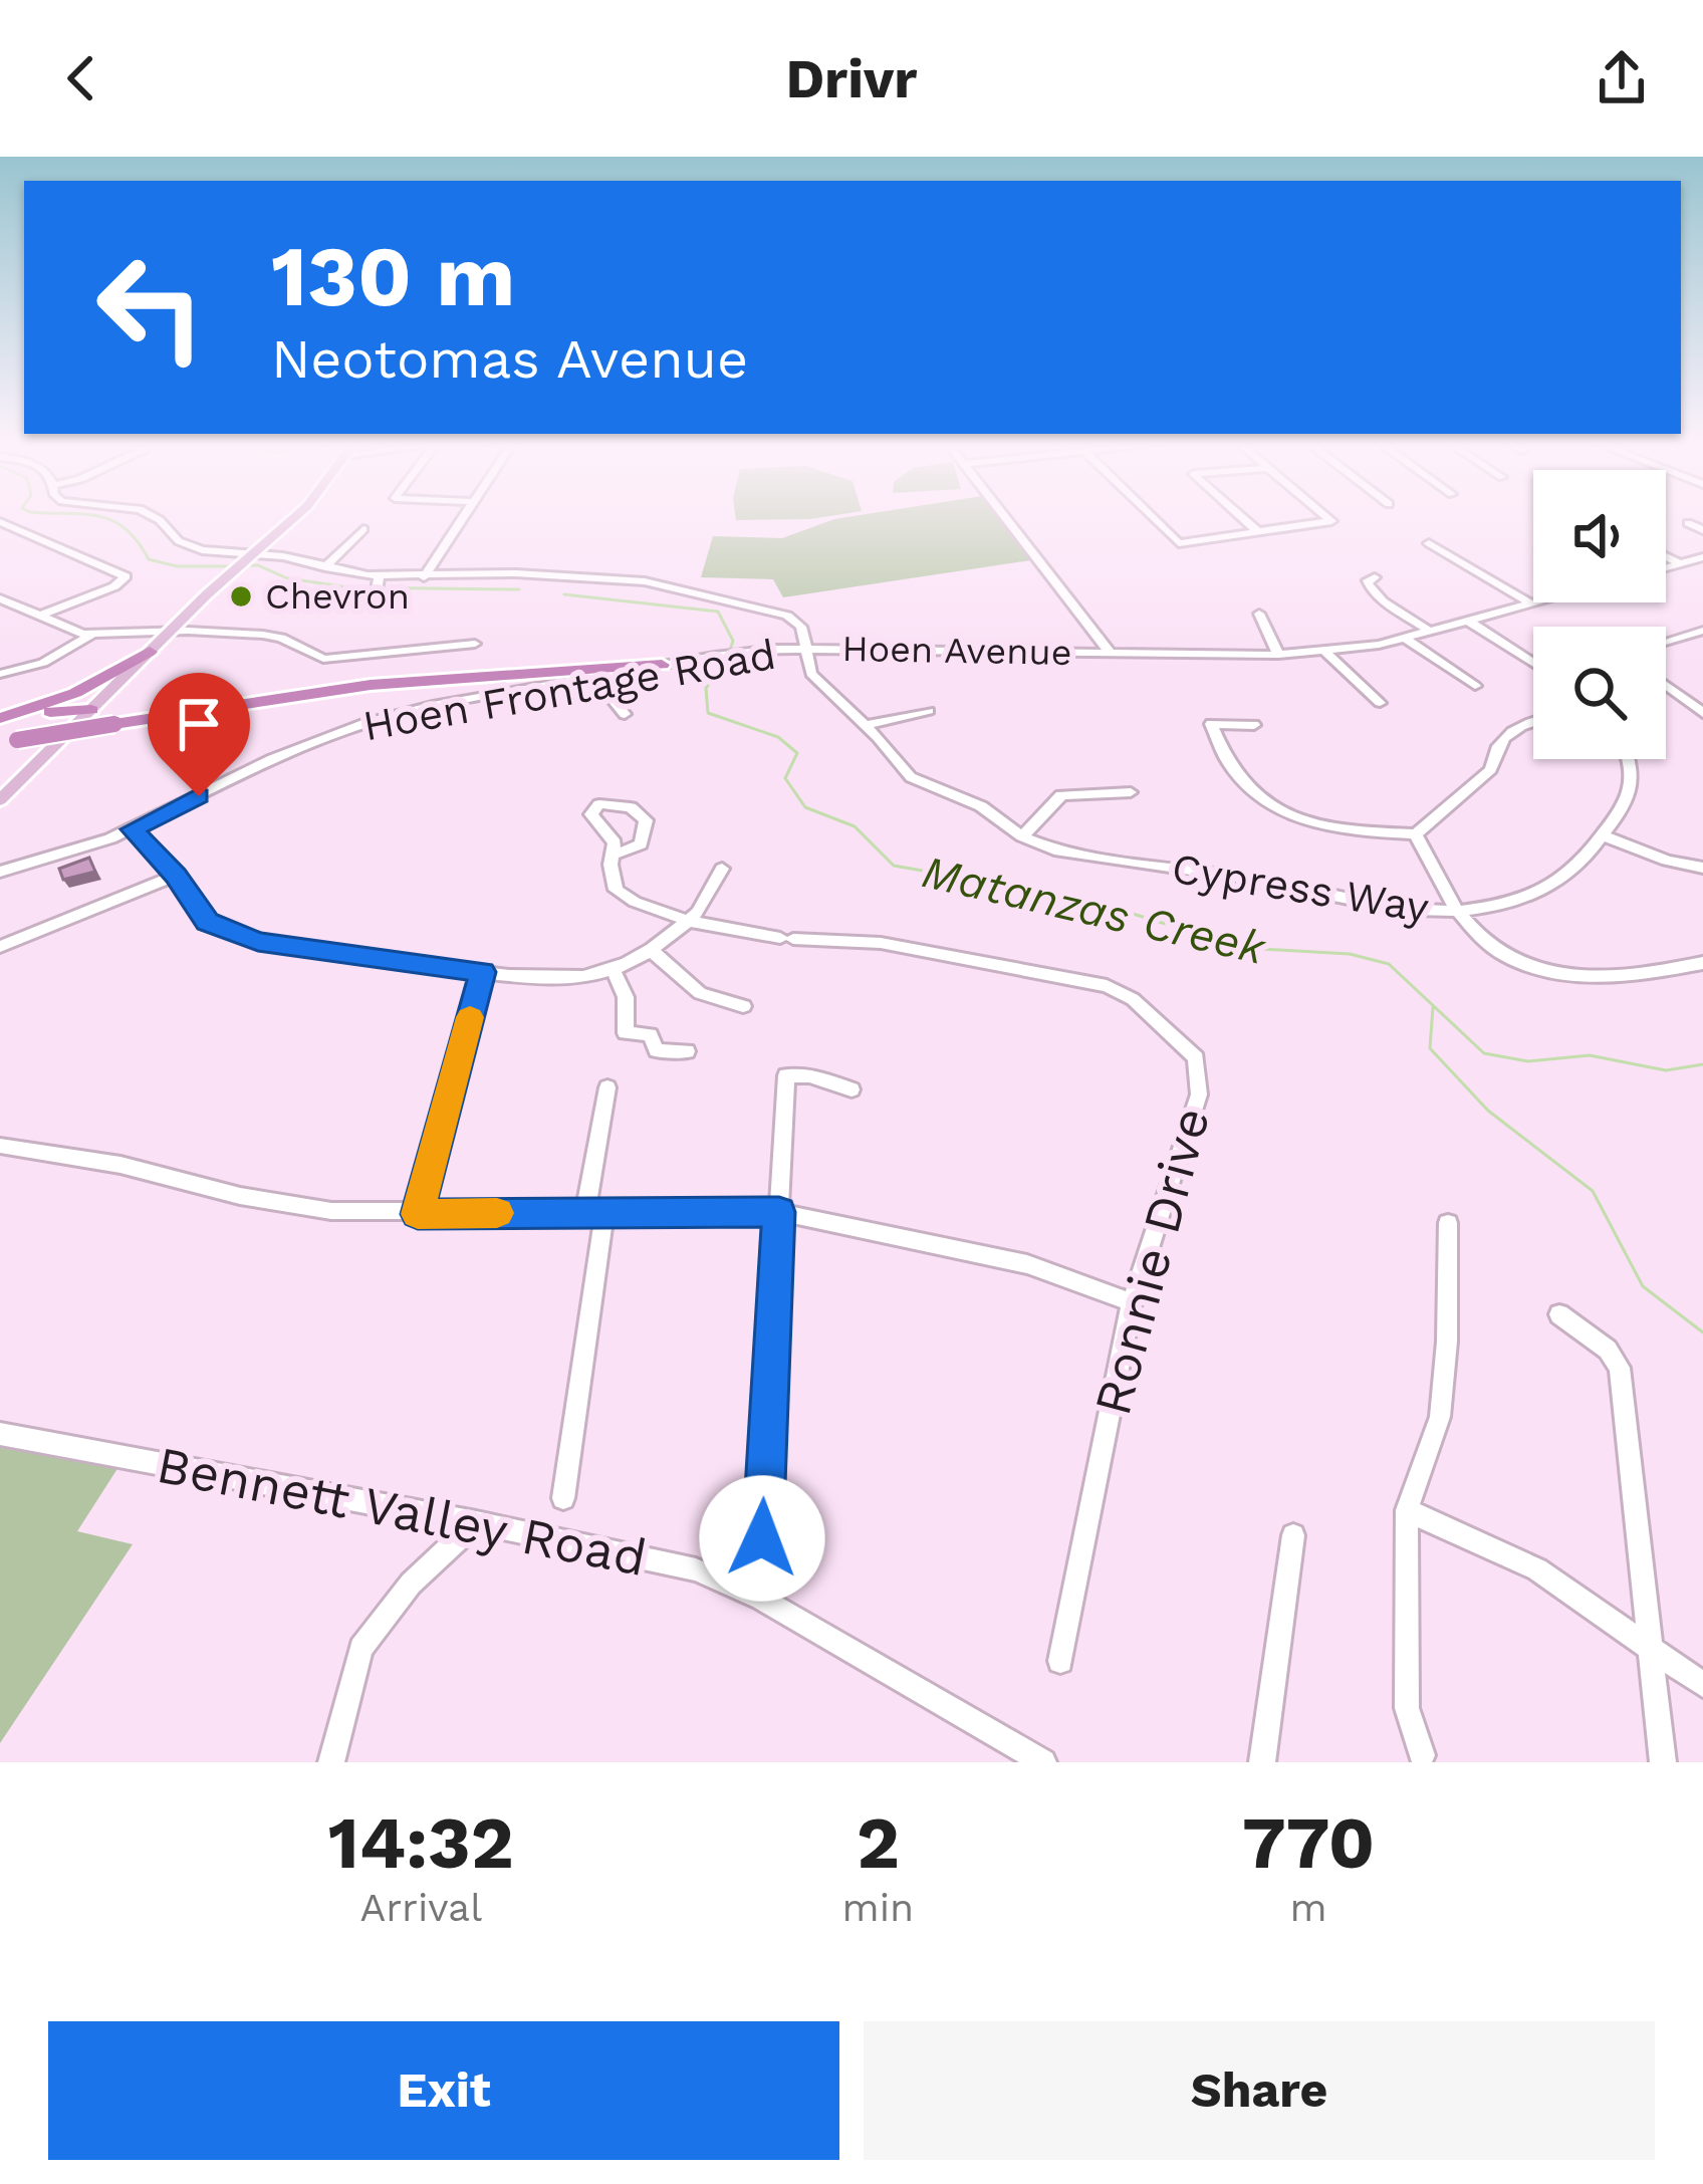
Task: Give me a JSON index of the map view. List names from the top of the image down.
{
  "streets": {
    "street": [
      "Hoen Avenue",
      "Hoen Frontage Road",
      "Cypress Way",
      "Ronnie Drive",
      "Bennett Valley Road"
    ]
  },
  "crossings": [
    ["Hoen Avenue", "Hoen Frontage Road"],
    ["Hoen Avenue", "Cypress Way"],
    ["Hoen Frontage Road", "Cypress Way"]
  ],
  "water": ["Matanzas Creek"],
  "places": ["Chevron"],
  "page": {
    "header": "Drivr",
    "turn": ["130 m", "Neotomas Avenue"],
    "eta": [
      "14:32",
      "Arrival",
      "2",
      "min",
      "770",
      "m"
    ],
    "buttons": ["Exit", "Share"]
  }
}
